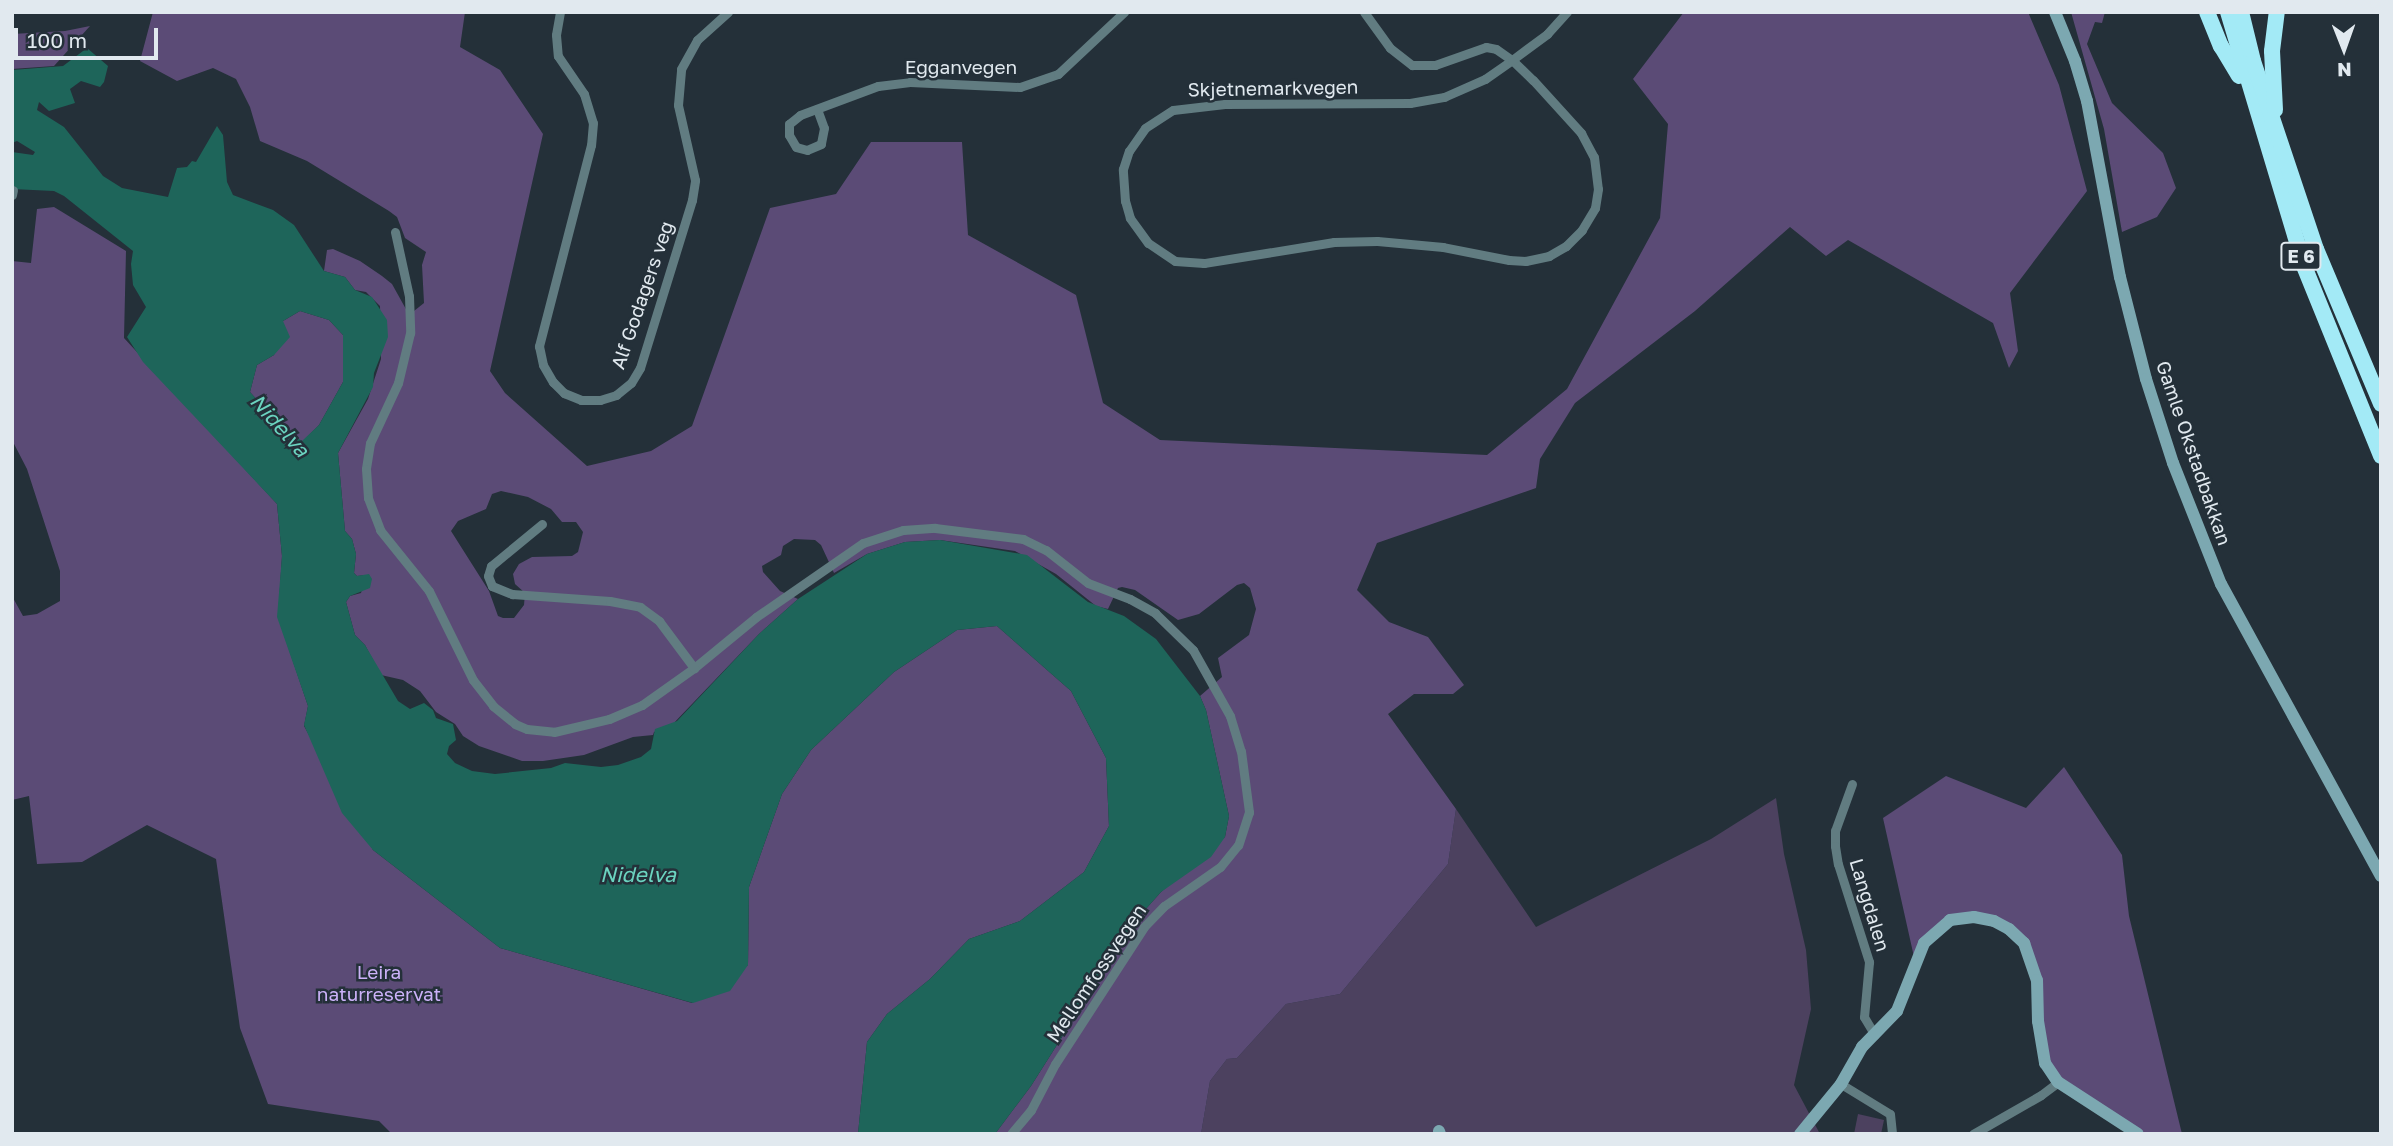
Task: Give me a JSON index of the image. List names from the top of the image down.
{
  "streets": {
    "highway": ["E 6"],
    "main road": ["Gamle Okstadbakkan"],
    "street": [
      "Egganvegen",
      "Skjetnemarkvegen",
      "Alf Godagers veg",
      "Langdalen",
      "Mellomfossvegen"
    ]
  },
  "water": ["Nidelva"],
  "parks": ["Leira naturreservat"],
  "scale_bar": "100 m",
  "north": "bottom"
}
